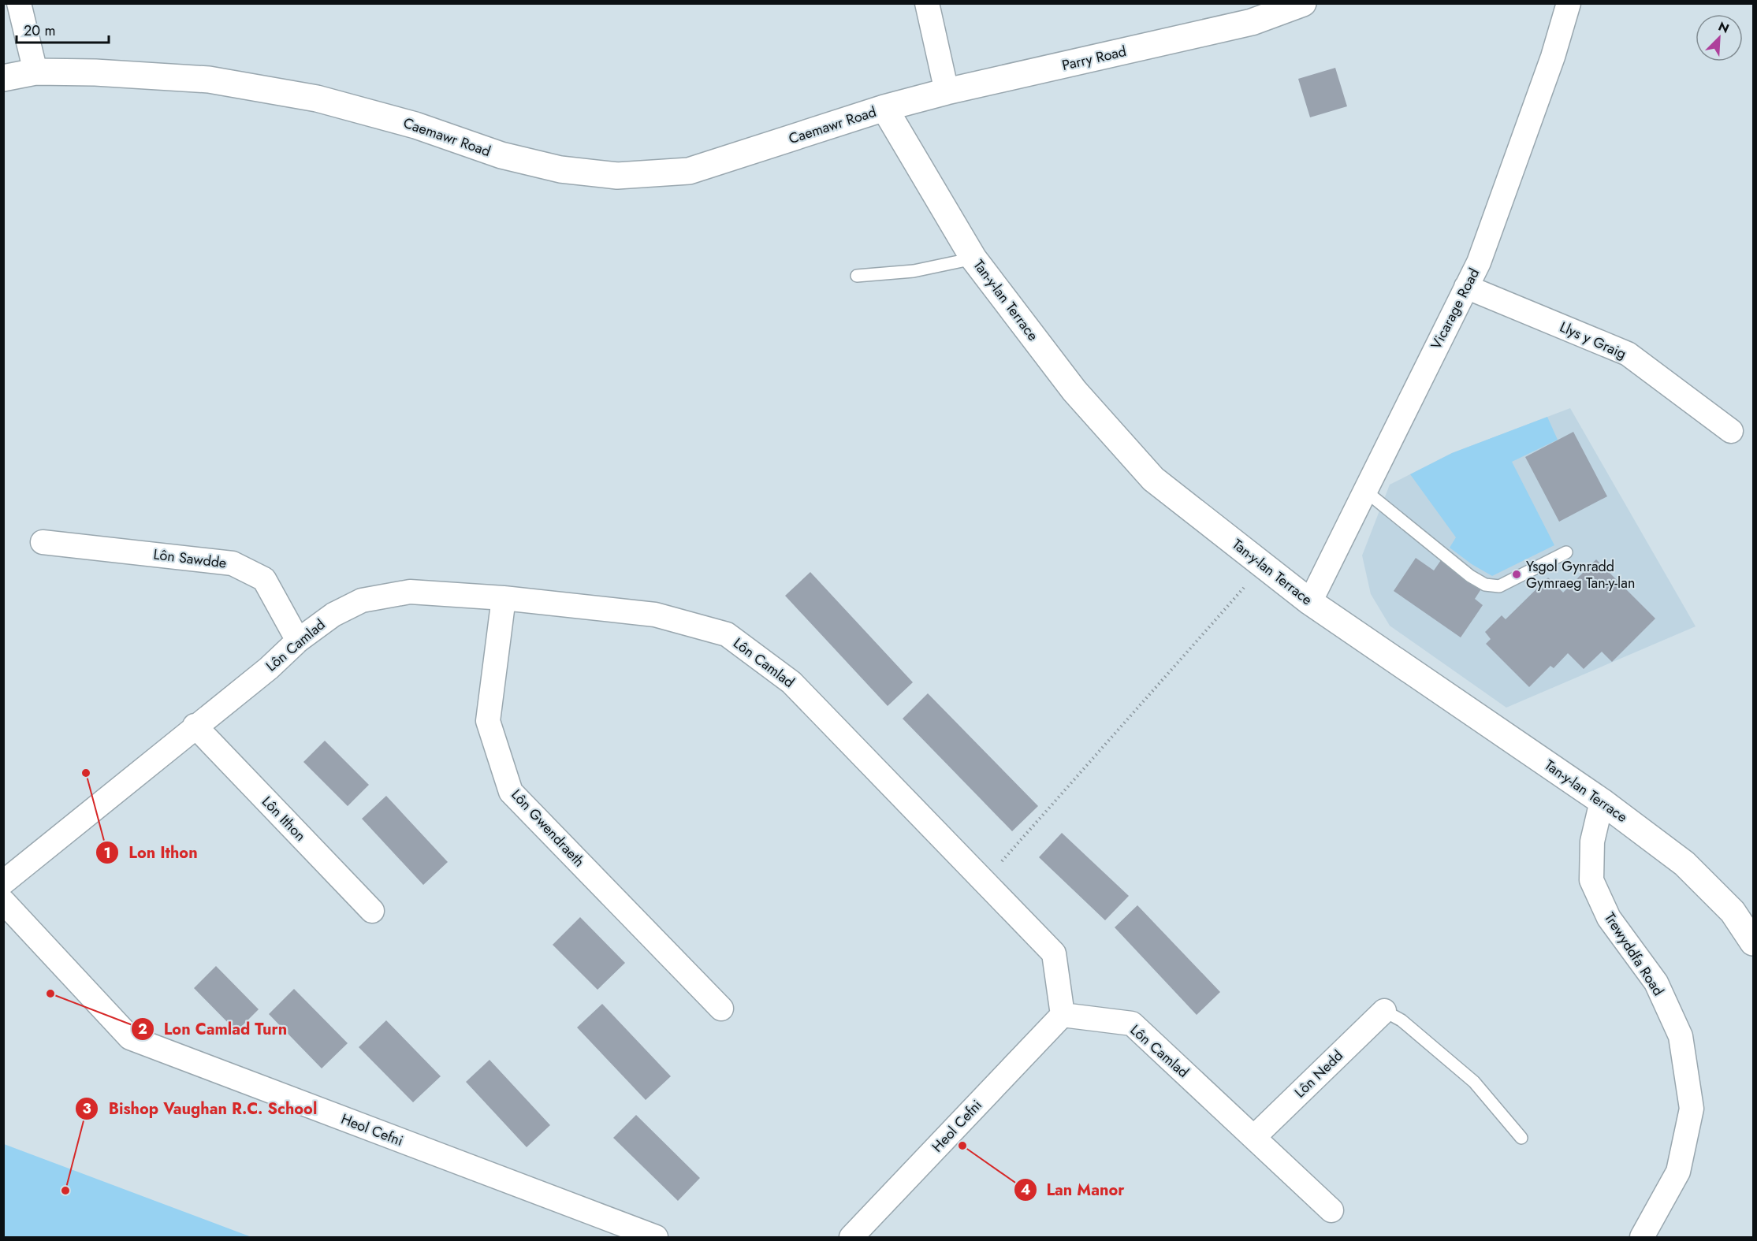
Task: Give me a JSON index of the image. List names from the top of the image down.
{
  "streets": {
    "street": [
      "Parry Road",
      "Caemawr Road",
      "Tan-y-lan Terrace",
      "Vicarage Road",
      "Llys y Graig",
      "Lôn Sawdde",
      "Lôn Camlad",
      "Lôn Ithon",
      "Lôn Gwendraeth",
      "Trewyddfa Road",
      "Lôn Nedd",
      "Heol Cefni"
    ]
  },
  "crossings": [
    ["Parry Road", "Caemawr Road"],
    ["Parry Road", "Tan-y-lan Terrace"],
    ["Caemawr Road", "Tan-y-lan Terrace"],
    ["Tan-y-lan Terrace", "Vicarage Road"],
    ["Tan-y-lan Terrace", "Trewyddfa Road"],
    ["Vicarage Road", "Llys y Graig"],
    ["Lôn Sawdde", "Lôn Camlad"],
    ["Lôn Camlad", "Lôn Ithon"],
    ["Lôn Camlad", "Lôn Gwendraeth"],
    ["Lôn Camlad", "Lôn Nedd"],
    ["Lôn Camlad", "Heol Cefni"]
  ],
  "places": [
    "Ysgol Gynradd Gymraeg Tan-y-lan",
    "Lon Ithon",
    "Lon Camlad Turn",
    "Lan Manor",
    "Bishop Vaughan R.C. School"
  ],
  "scale_bar": "20 m",
  "north": "top right"
}
